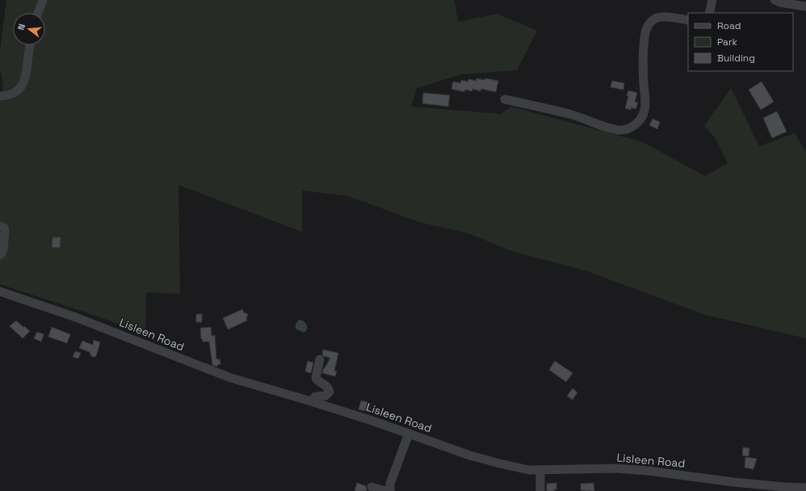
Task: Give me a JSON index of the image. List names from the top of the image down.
{
  "streets": {
    "street": ["Lisleen Road"]
  },
  "legend": ["Road", "Park", "Building"],
  "north": "left"
}
